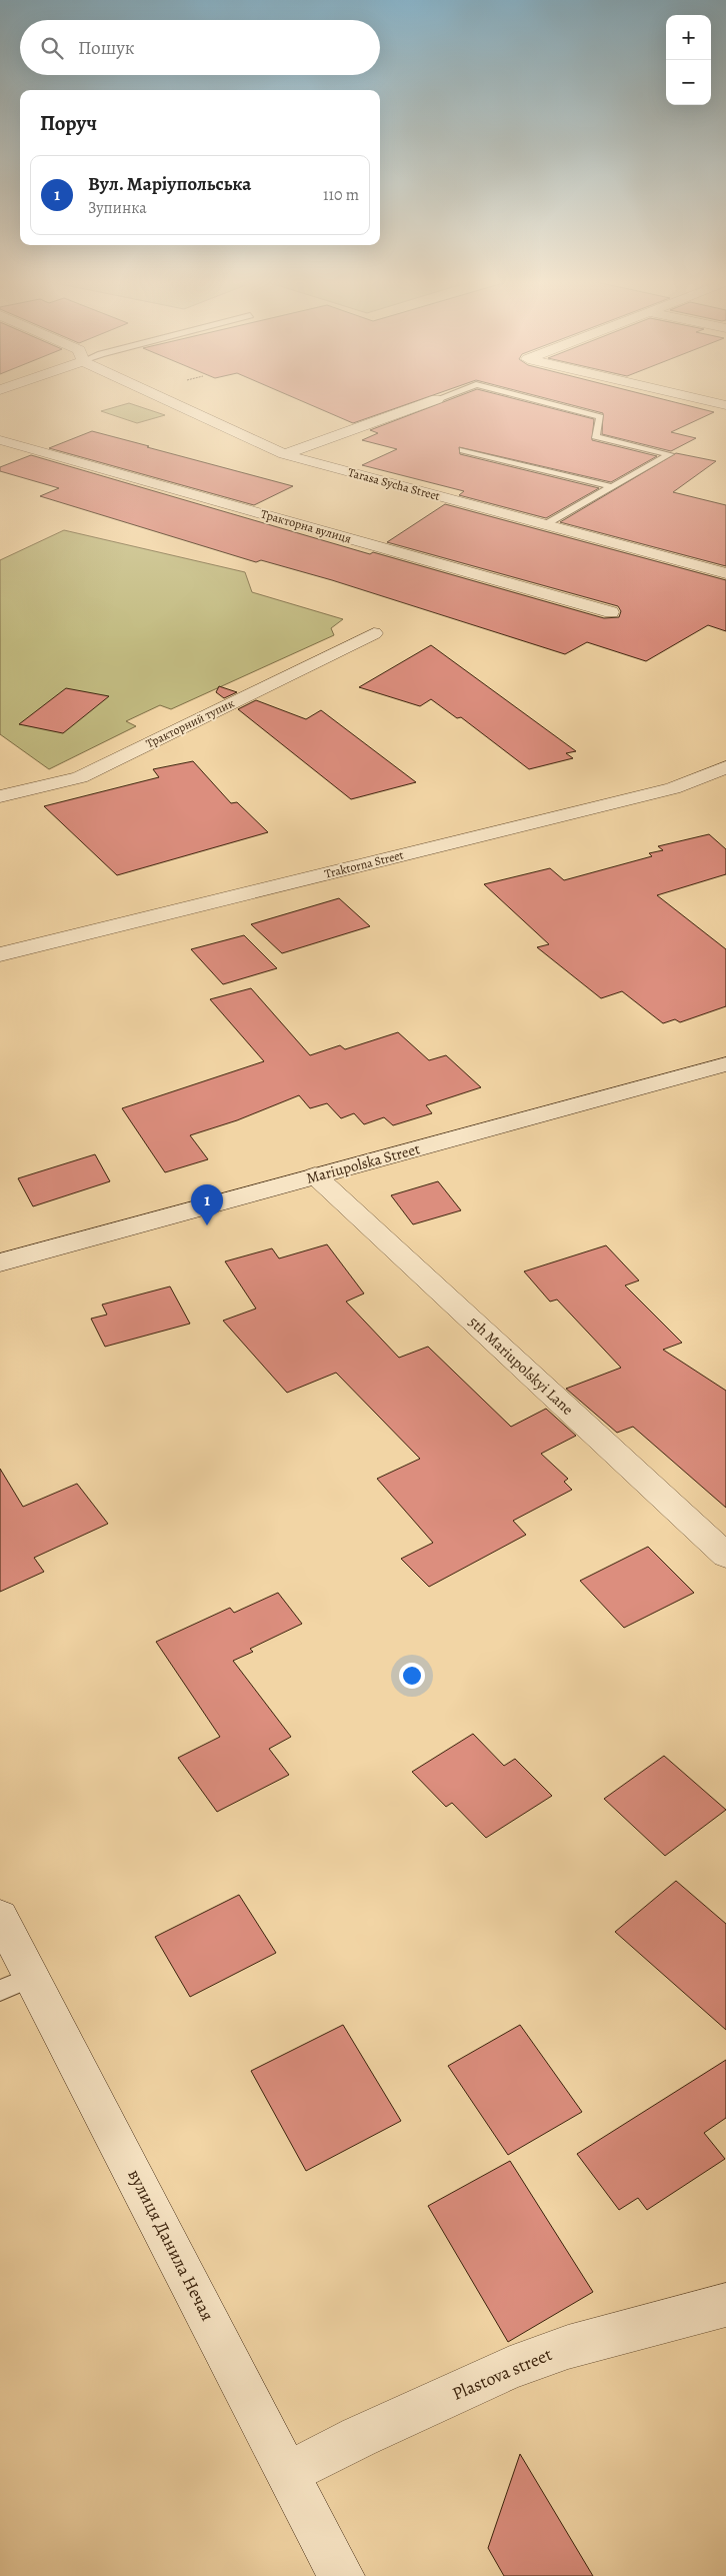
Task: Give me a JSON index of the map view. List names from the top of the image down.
{
  "streets": {
    "street": [
      "Tarasa Sycha Street",
      "Тракторна вулиця",
      "Тракторний тупик",
      "Traktorna Street",
      "Mariupolska Street",
      "5th Mariupolskyi Lane",
      "вулиця Данила Нечая",
      "Plastova street"
    ]
  },
  "crossings": [
    ["Mariupolska Street", "5th Mariupolskyi Lane"],
    ["вулиця Данила Нечая", "Plastova street"]
  ],
  "page": {
    "map_buttons": ["+", "−"],
    "search": "Пошук",
    "heading": "Поруч",
    "list": [
      {
        "mark": "1",
        "name": "Вул. Маріупольська",
        "note": "Зупинка",
        "value": "110 m"
      }
    ],
    "pins": "1"
  }
}
